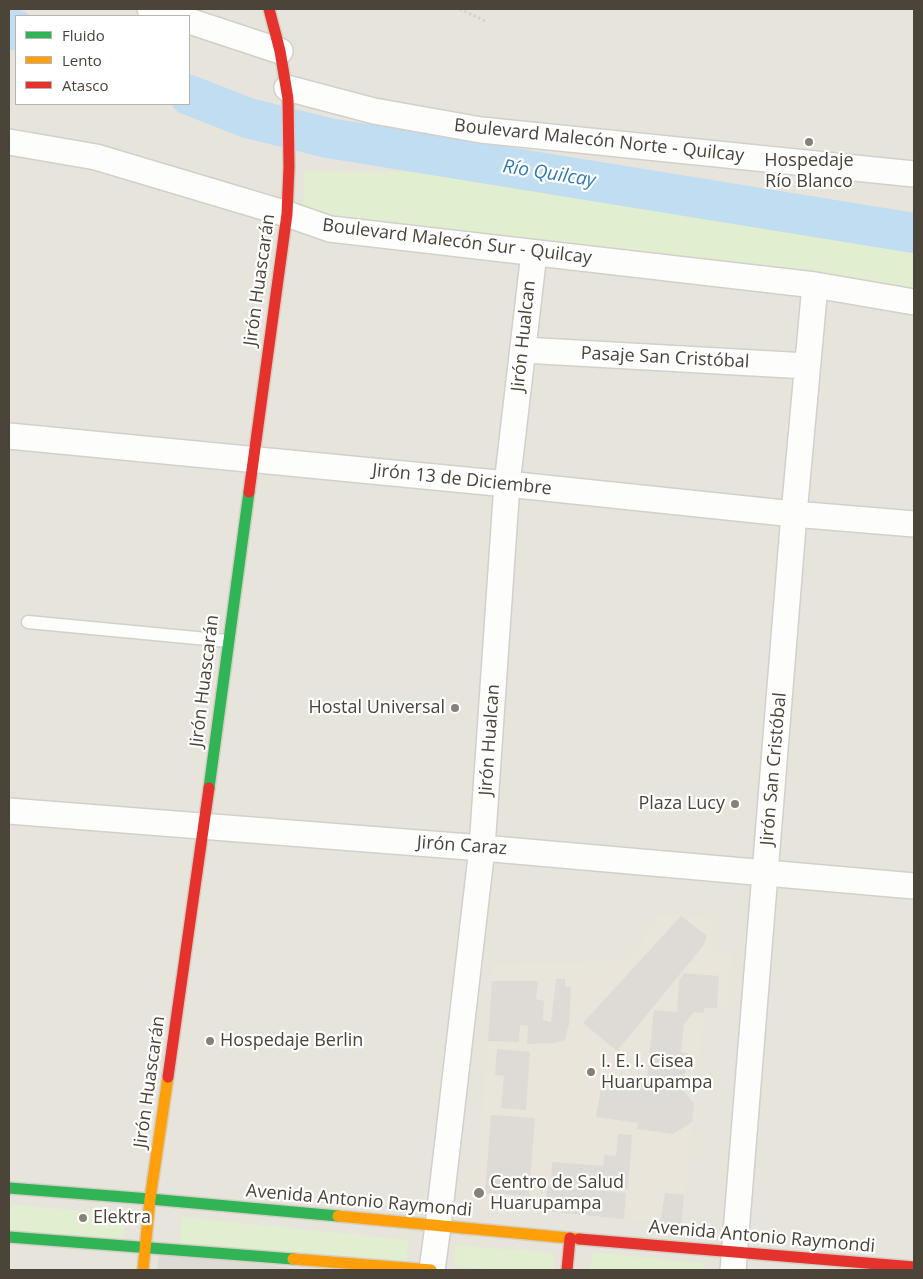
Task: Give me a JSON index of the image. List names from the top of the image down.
{
  "streets": {
    "main road": ["Jirón Huascarán", "Avenida Antonio Raymondi"],
    "street": [
      "Boulevard Malecón Norte - Quilcay",
      "Boulevard Malecón Sur - Quilcay",
      "Jirón Hualcan",
      "Pasaje San Cristóbal",
      "Jirón 13 de Diciembre",
      "Jirón San Cristóbal",
      "Jirón Caraz"
    ]
  },
  "crossings": [
    ["Boulevard Malecón Norte - Quilcay", "Jirón Huascarán"],
    ["Boulevard Malecón Sur - Quilcay", "Jirón Huascarán"],
    ["Boulevard Malecón Sur - Quilcay", "Jirón Hualcan"],
    ["Boulevard Malecón Sur - Quilcay", "Jirón San Cristóbal"],
    ["Jirón Huascarán", "Jirón 13 de Diciembre"],
    ["Jirón Huascarán", "Jirón Caraz"],
    ["Jirón Huascarán", "Avenida Antonio Raymondi"],
    ["Jirón Hualcan", "Pasaje San Cristóbal"],
    ["Jirón Hualcan", "Jirón 13 de Diciembre"],
    ["Jirón Hualcan", "Jirón Caraz"],
    ["Jirón Hualcan", "Avenida Antonio Raymondi"],
    ["Pasaje San Cristóbal", "Jirón San Cristóbal"],
    ["Jirón 13 de Diciembre", "Jirón San Cristóbal"],
    ["Jirón San Cristóbal", "Jirón Caraz"],
    ["Jirón San Cristóbal", "Avenida Antonio Raymondi"]
  ],
  "water": ["Río Quilcay"],
  "places": [
    "Hospedaje Río Blanco",
    "Hostal Universal",
    "Plaza Lucy",
    "Hospedaje Berlin",
    "I. E. I. Cisea Huarupampa",
    "Centro de Salud Huarupampa",
    "Elektra"
  ],
  "legend": ["Fluido", "Lento", "Atasco"]
}
